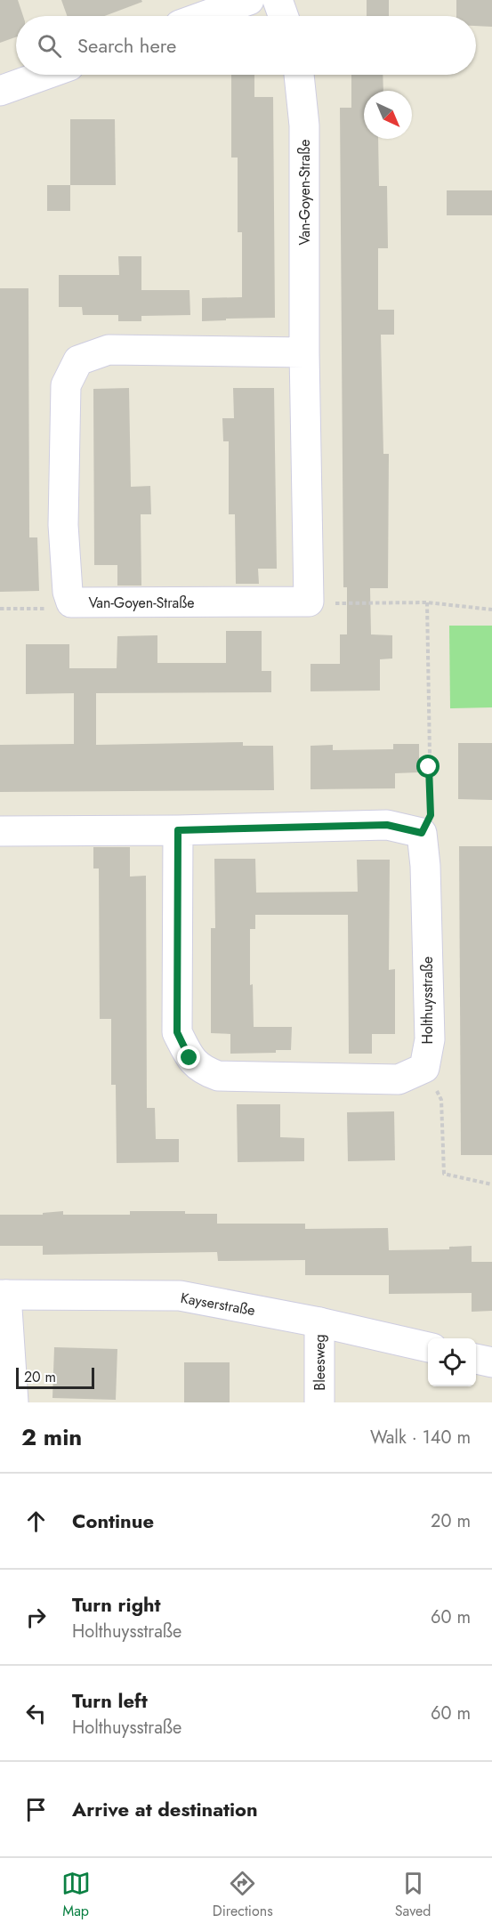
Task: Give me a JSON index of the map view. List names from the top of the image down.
{
  "streets": {
    "street": [
      "Van-Goyen-Straße",
      "Holthuysstraße",
      "Kayserstraße",
      "Bleesweg"
    ]
  },
  "crossings": [
    ["Kayserstraße", "Bleesweg"]
  ],
  "scale_bar": "20 m",
  "north": "bottom right",
  "page": {
    "search": "Search here",
    "scale": "20 m",
    "heading": ["2 min", "Walk · 140 m"],
    "list": [
      ["Continue", "20 m"],
      ["Turn right", "Holthuysstraße", "60 m"],
      ["Turn left", "Holthuysstraße", "60 m"],
      "Arrive at destination"
    ],
    "nav": ["Map", "Directions", "Saved"]
  }
}
